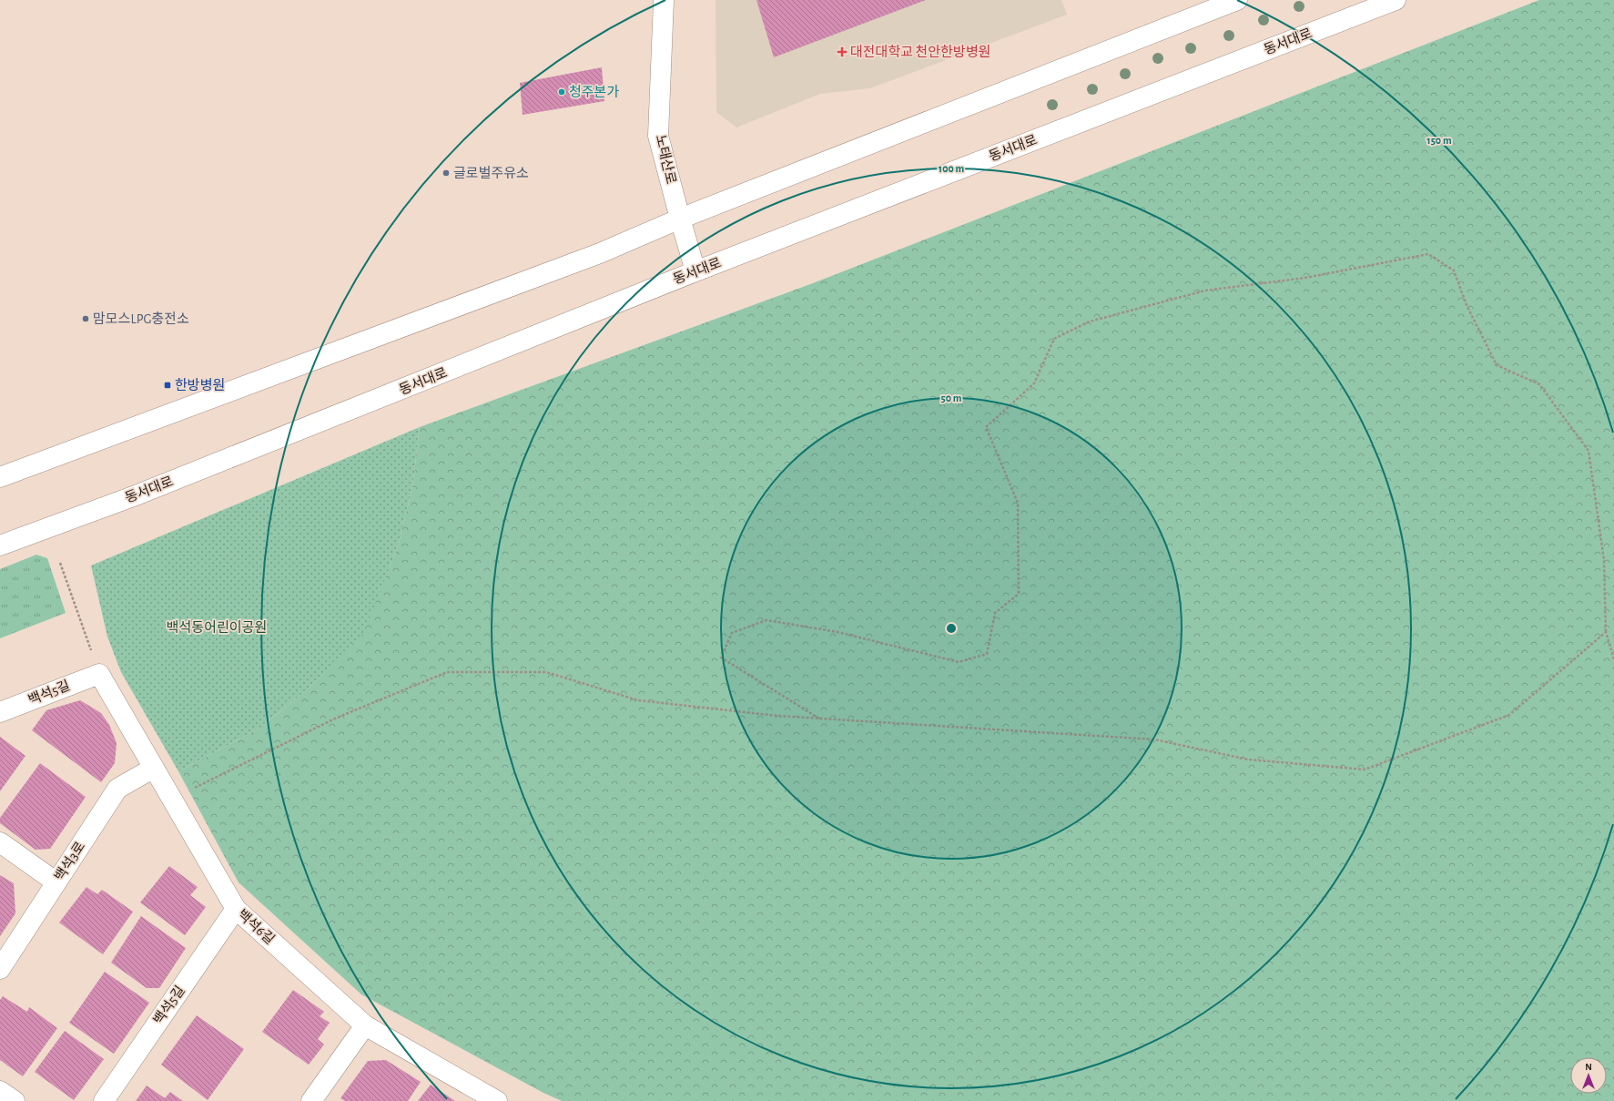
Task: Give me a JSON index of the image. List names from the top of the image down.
{
  "streets": {
    "main road": [
      "동서대로",
      "노태산로",
      "백석5길",
      "백석3로",
      "백석6길"
    ]
  },
  "crossings": [
    ["동서대로", "노태산로"],
    ["백석5길", "백석6길"],
    ["백석3로", "백석6길"]
  ],
  "parks": ["백석동어린이공원"],
  "places": {
    "health": ["대전대학교 천안한방병원"],
    "other": ["청주본가", "글로벌주유소", "맘모스LPG충전소"],
    "transit": ["한방병원"]
  },
  "north": "top",
  "rings": ["150 m", "100 m", "50 m"]
}
